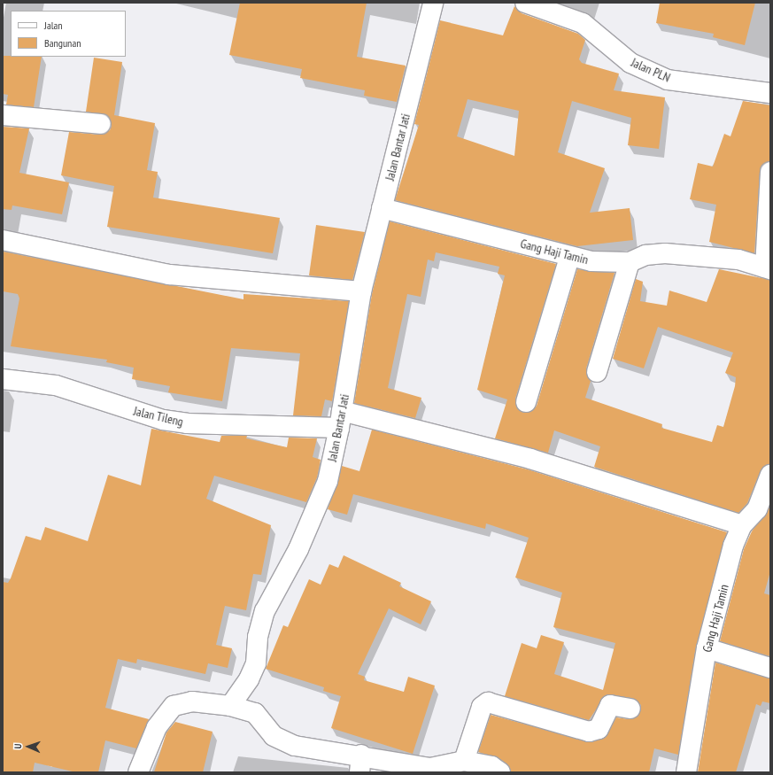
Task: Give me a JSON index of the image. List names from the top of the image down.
{
  "streets": {
    "street": [
      "Jalan PLN",
      "Jalan Bantar Jati",
      "Gang Haji Tamin",
      "Jalan Tileng"
    ]
  },
  "crossings": [
    ["Jalan Bantar Jati", "Gang Haji Tamin"],
    ["Jalan Bantar Jati", "Jalan Tileng"],
    ["Gang Haji Tamin", "Jalan Tileng"]
  ],
  "legend": ["Jalan", "Bangunan"],
  "north": "left"
}
